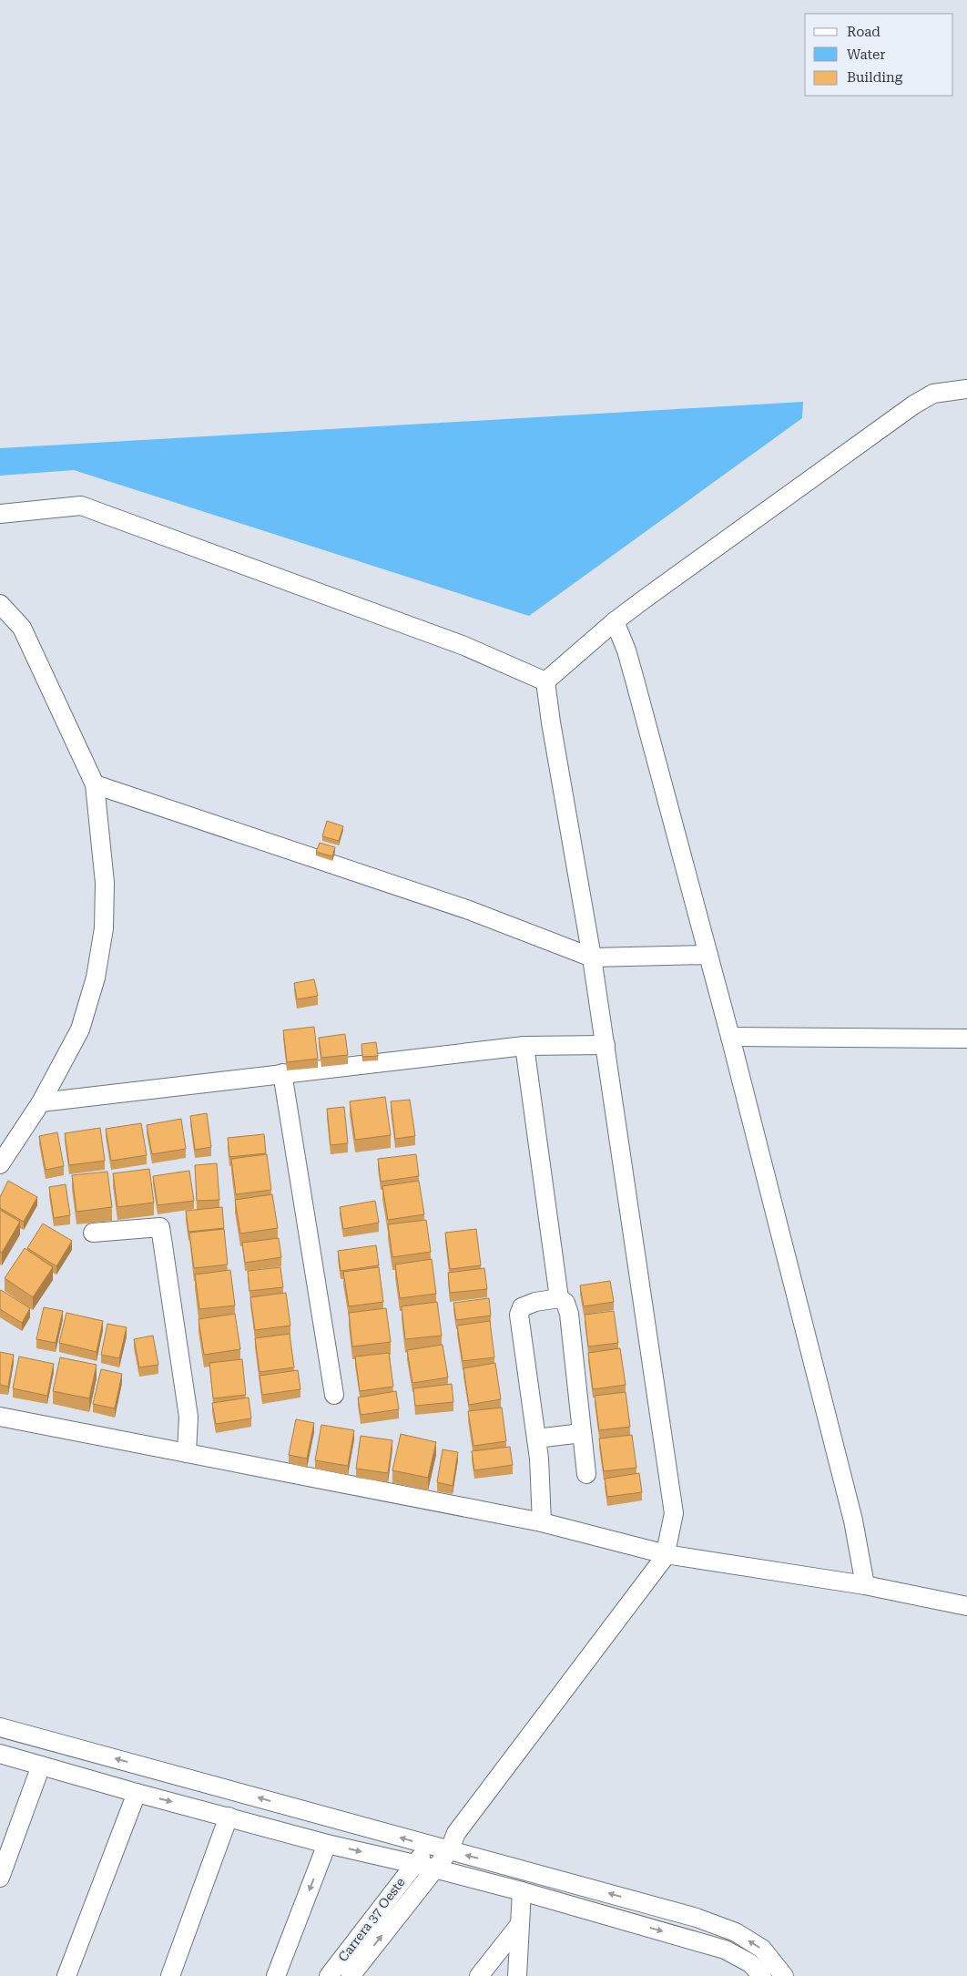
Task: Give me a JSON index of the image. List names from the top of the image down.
{
  "streets": {
    "street": ["Carrera 37 Oeste"]
  },
  "legend": ["Road", "Water", "Building"]
}
